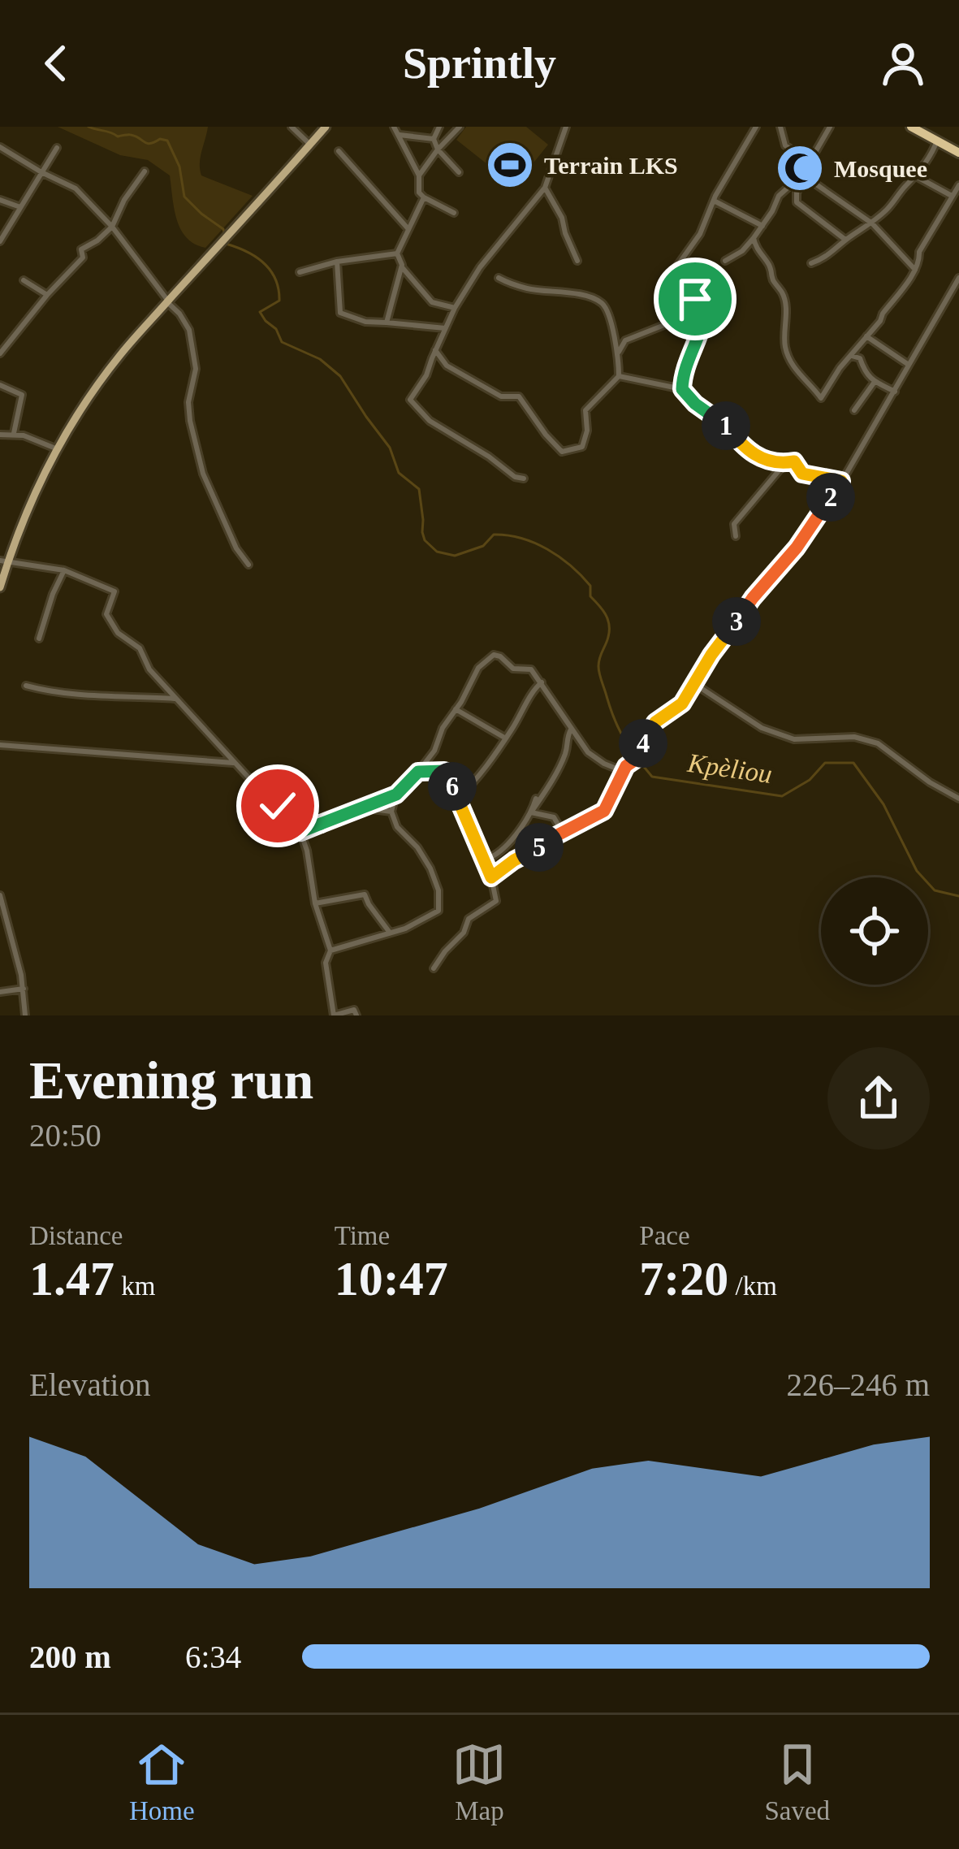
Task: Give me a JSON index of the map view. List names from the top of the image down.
{
  "water": ["Kpèliou"],
  "places": {
    "sports": ["Terrain LKS"],
    "mosque": ["Mosquee"]
  },
  "page": {
    "header": "Sprintly",
    "pins": [
      "1",
      "2",
      "3",
      "4",
      "6",
      "5"
    ],
    "heading": ["Evening run", "20:50"],
    "stats": [
      ["Distance", "1.47 km"],
      ["Time", "10:47"],
      ["Pace", "7:20 /km"]
    ],
    "chart": ["Elevation", "226–246 m"],
    "list": [
      {
        "name": "200 m",
        "note": "6:34"
      }
    ],
    "tabs": ["Home", "Map", "Saved"]
  }
}
